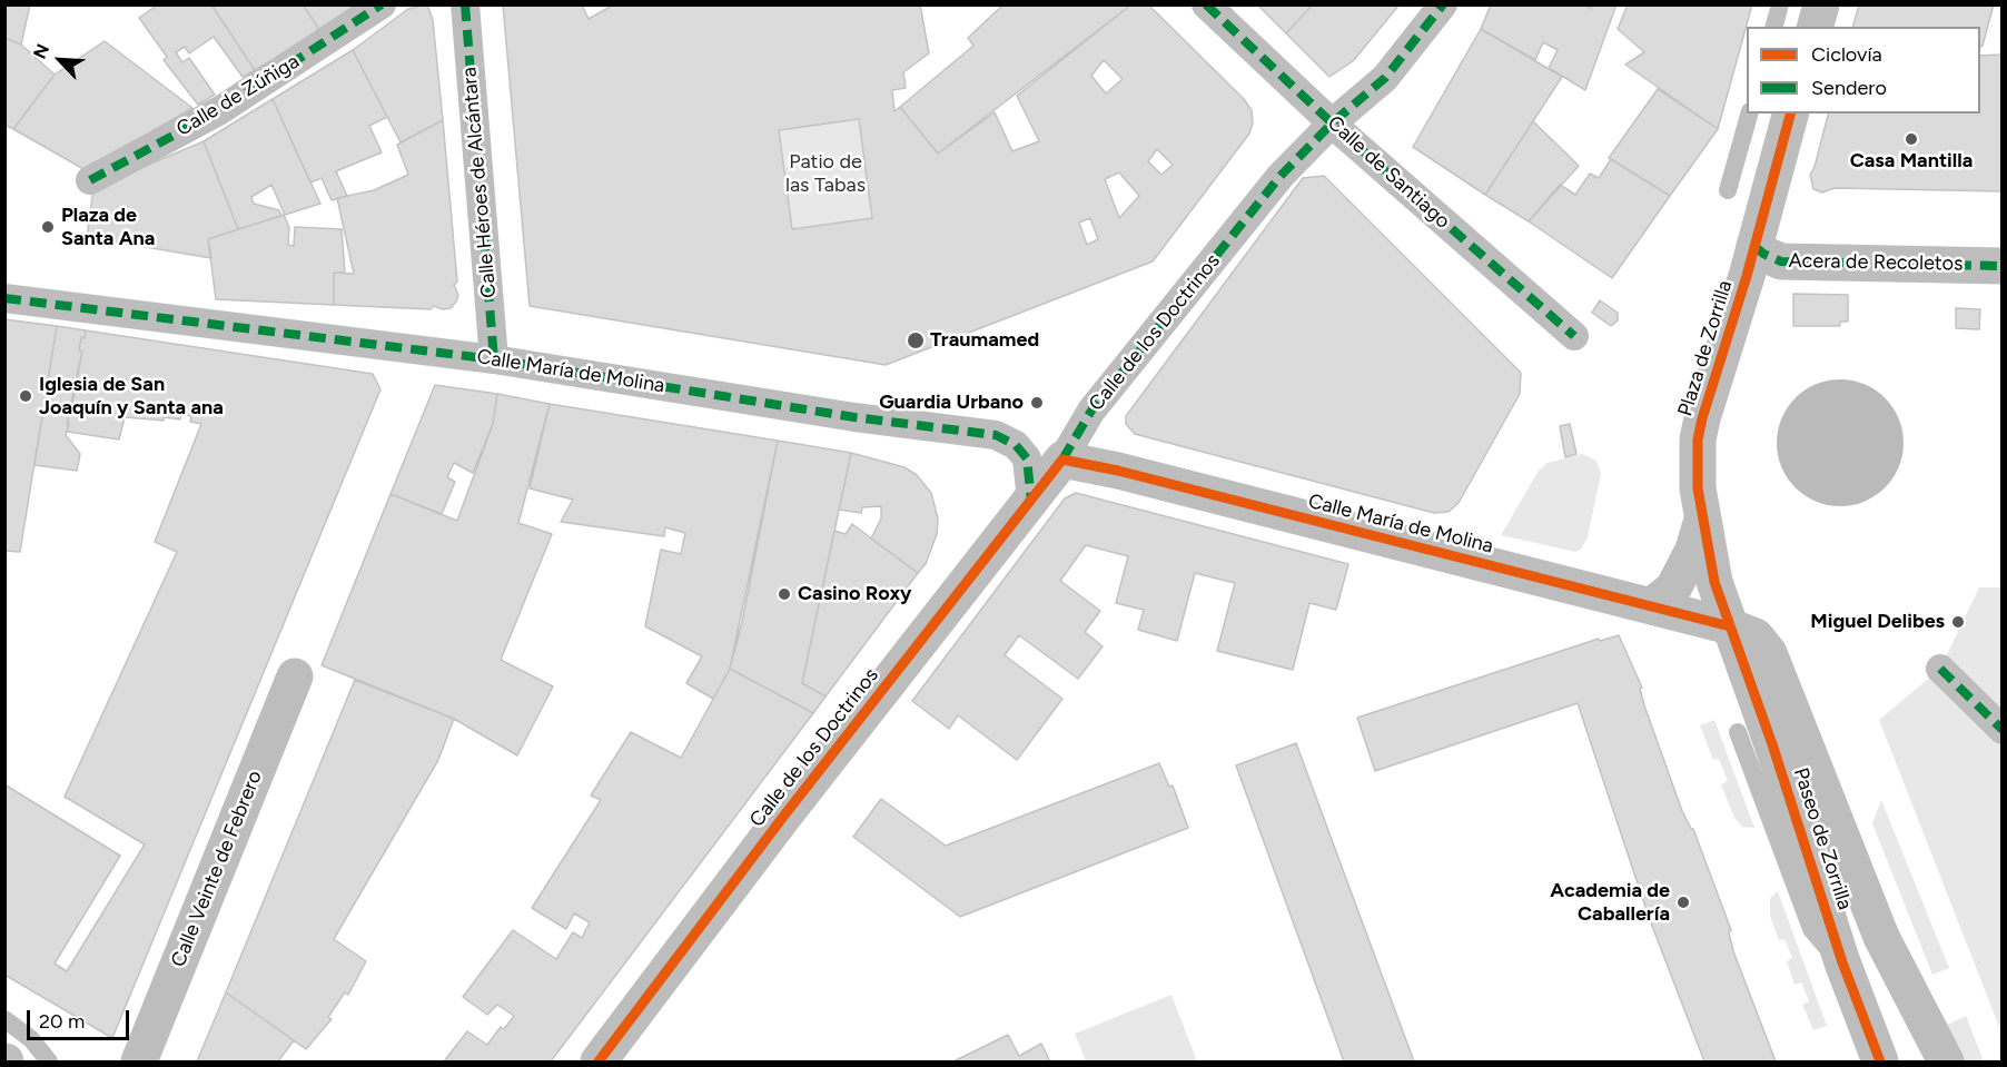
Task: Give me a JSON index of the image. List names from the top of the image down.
{
  "streets": {
    "street": [
      "Calle de Zúñiga",
      "Calle de Santiago",
      "Calle Héroes de Alcántara",
      "Acera de Recoletos",
      "Calle de los Doctrinos",
      "Plaza de Zorrilla",
      "Calle María de Molina",
      "Paseo de Zorrilla",
      "Calle Veinte de Febrero"
    ]
  },
  "crossings": [
    ["Calle de Santiago", "Calle de los Doctrinos"],
    ["Calle Héroes de Alcántara", "Calle María de Molina"],
    ["Acera de Recoletos", "Plaza de Zorrilla"],
    ["Calle de los Doctrinos", "Calle María de Molina"],
    ["Plaza de Zorrilla", "Calle María de Molina"],
    ["Plaza de Zorrilla", "Paseo de Zorrilla"],
    ["Calle María de Molina", "Paseo de Zorrilla"]
  ],
  "parks": ["Patio de las Tabas"],
  "places": [
    "Casa Mantilla",
    "Plaza de Santa Ana",
    "Traumamed",
    "Iglesia de San Joaquín y Santa ana",
    "Guardia Urbano",
    "Casino Roxy",
    "Miguel Delibes",
    "Academia de Caballería"
  ],
  "legend": ["Ciclovía", "Sendero"],
  "scale_bar": "20 m",
  "north": "top left"
}
